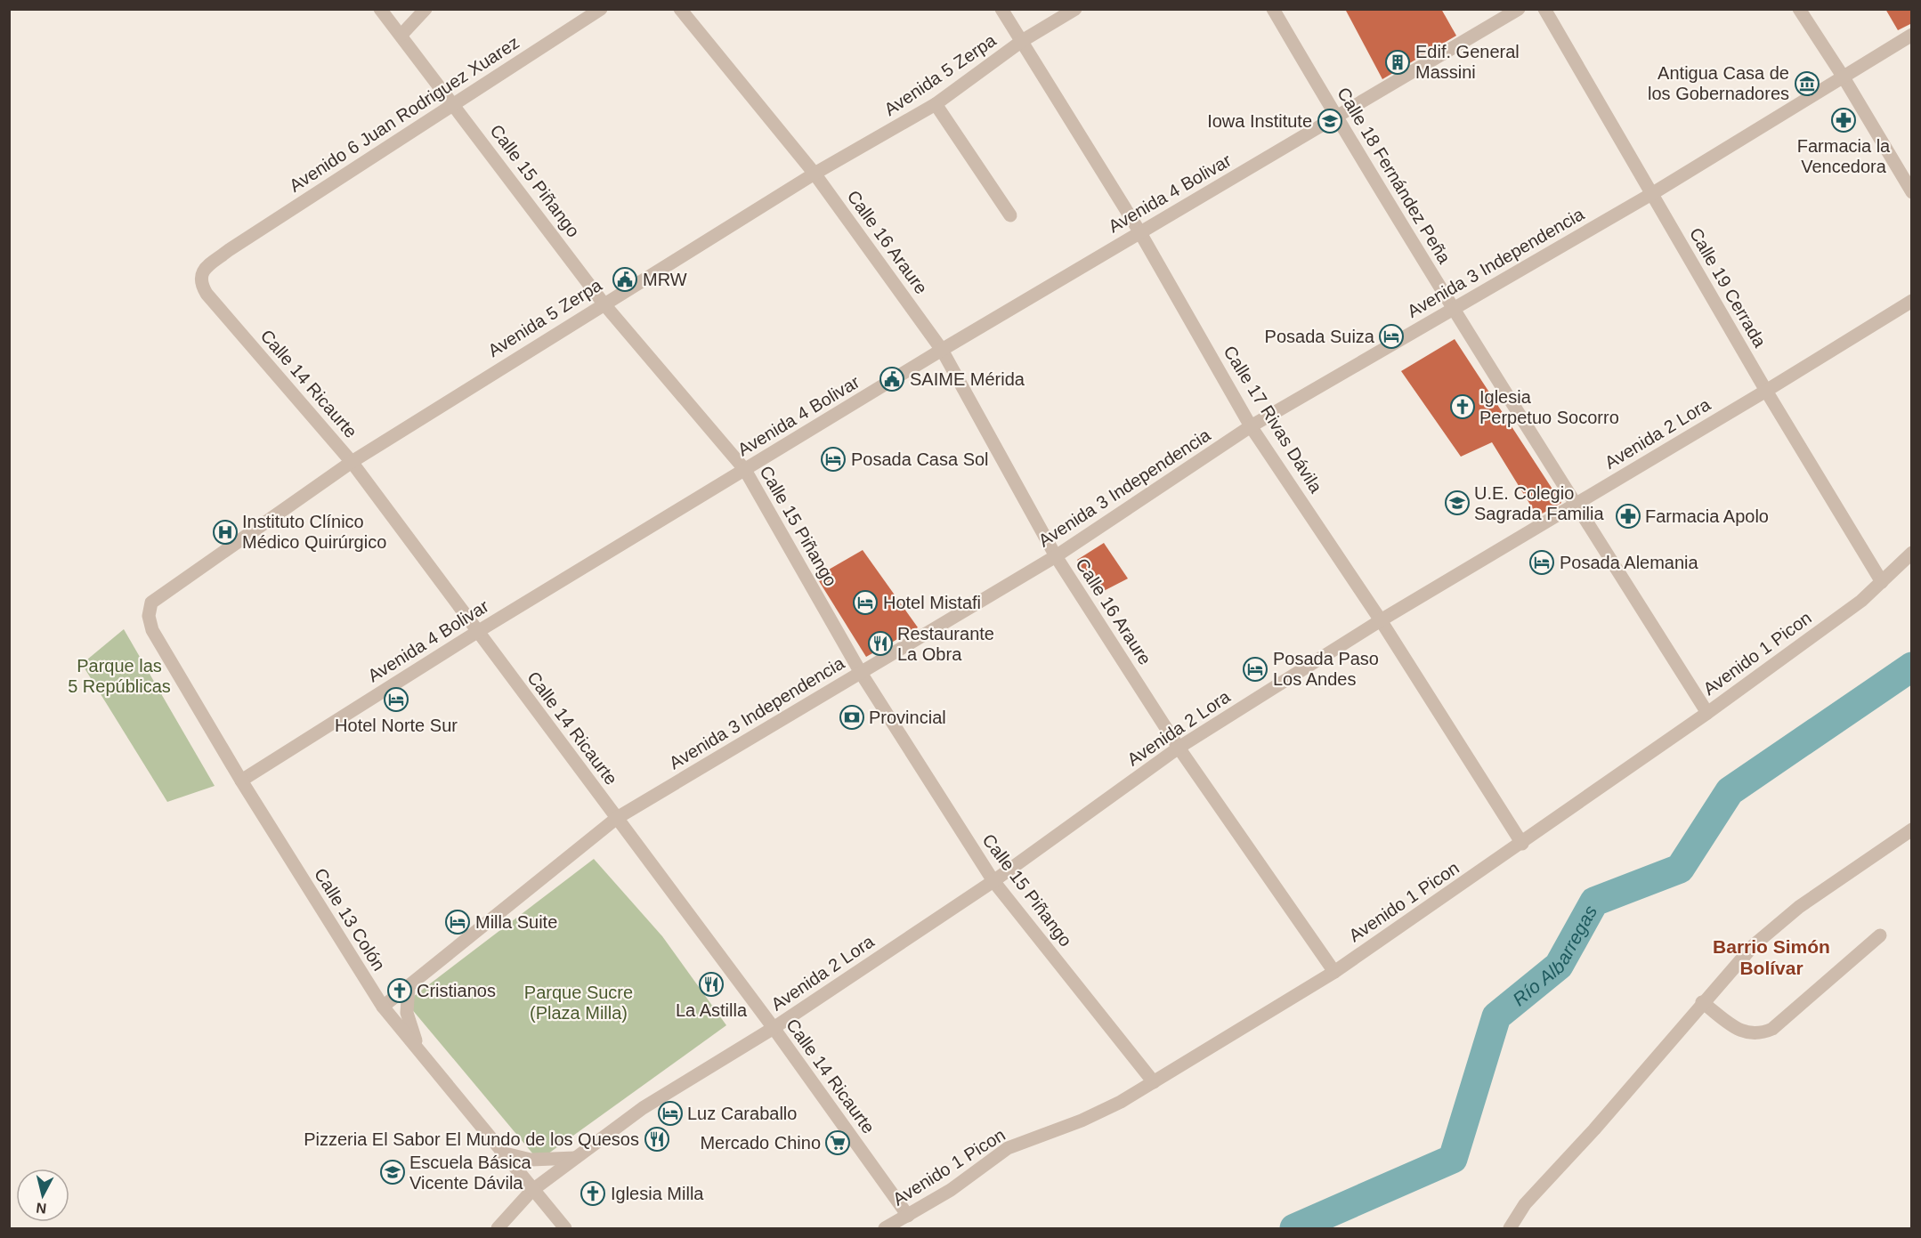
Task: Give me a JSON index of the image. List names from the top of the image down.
{
  "streets": {
    "street": [
      "Avenida 5 Zerpa",
      "Avenido 6 Juan Rodriguez Xuarez",
      "Calle 18 Fernández Peña",
      "Calle 15 Piñango",
      "Avenida 4 Bolivar",
      "Calle 16 Araure",
      "Avenida 3 Independencia",
      "Calle 19 Cerrada",
      "Calle 14 Ricaurte",
      "Calle 17 Rivas Dávila",
      "Avenida 2 Lora",
      "Avenido 1 Picon",
      "Calle 13 Colón"
    ]
  },
  "crossings": [
    ["Avenida 5 Zerpa", "Calle 15 Piñango"],
    ["Avenida 5 Zerpa", "Calle 16 Araure"],
    ["Avenida 5 Zerpa", "Calle 14 Ricaurte"],
    ["Avenida 5 Zerpa", "Calle 17 Rivas Dávila"],
    ["Avenida 5 Zerpa", "Calle 13 Colón"],
    ["Avenido 6 Juan Rodriguez Xuarez", "Calle 15 Piñango"],
    ["Avenido 6 Juan Rodriguez Xuarez", "Calle 14 Ricaurte"],
    ["Calle 18 Fernández Peña", "Avenida 4 Bolivar"],
    ["Calle 18 Fernández Peña", "Avenida 3 Independencia"],
    ["Calle 18 Fernández Peña", "Avenida 2 Lora"],
    ["Calle 18 Fernández Peña", "Avenido 1 Picon"],
    ["Calle 15 Piñango", "Avenida 4 Bolivar"],
    ["Calle 15 Piñango", "Avenida 3 Independencia"],
    ["Calle 15 Piñango", "Avenida 2 Lora"],
    ["Calle 15 Piñango", "Avenido 1 Picon"],
    ["Avenida 4 Bolivar", "Calle 16 Araure"],
    ["Avenida 4 Bolivar", "Calle 14 Ricaurte"],
    ["Avenida 4 Bolivar", "Calle 17 Rivas Dávila"],
    ["Avenida 4 Bolivar", "Calle 13 Colón"],
    ["Calle 16 Araure", "Avenida 3 Independencia"],
    ["Calle 16 Araure", "Avenida 2 Lora"],
    ["Calle 16 Araure", "Avenido 1 Picon"],
    ["Avenida 3 Independencia", "Calle 19 Cerrada"],
    ["Avenida 3 Independencia", "Calle 14 Ricaurte"],
    ["Avenida 3 Independencia", "Calle 17 Rivas Dávila"],
    ["Avenida 3 Independencia", "Calle 13 Colón"],
    ["Calle 19 Cerrada", "Avenida 2 Lora"],
    ["Calle 19 Cerrada", "Avenido 1 Picon"],
    ["Calle 14 Ricaurte", "Avenida 2 Lora"],
    ["Calle 14 Ricaurte", "Avenido 1 Picon"],
    ["Calle 17 Rivas Dávila", "Avenida 2 Lora"],
    ["Calle 17 Rivas Dávila", "Avenido 1 Picon"],
    ["Avenida 2 Lora", "Calle 13 Colón"]
  ],
  "districts": ["Barrio Simón Bolívar"],
  "water": ["Río Albarregas"],
  "parks": ["Parque las 5 Repúblicas", "Parque Sucre (Plaza Milla)"],
  "places": {
    "building": ["Edif. General Massini"],
    "museum": ["Antigua Casa de los Gobernadores"],
    "pharmacy": ["Farmacia la Vencedora", "Farmacia Apolo"],
    "school or university": ["Iowa Institute", "U.E. Colegio Sagrada Familia", "Escuela Básica Vicente Dávila"],
    "public building": ["MRW", "SAIME Mérida"],
    "hotel": [
      "Posada Suiza",
      "Posada Casa Sol",
      "Posada Alemania",
      "Hotel Mistafi",
      "Posada Paso Los Andes",
      "Hotel Norte Sur",
      "Milla Suite",
      "Luz Caraballo"
    ],
    "church": ["Iglesia Perpetuo Socorro", "Cristianos", "Iglesia Milla"],
    "hospital": ["Instituto Clínico Médico Quirúrgico"],
    "restaurant": ["Restaurante La Obra", "La Astilla", "Pizzeria El Sabor El Mundo de los Quesos"],
    "bank": ["Provincial"],
    "supermarket": ["Mercado Chino"]
  },
  "north": "bottom"
}
